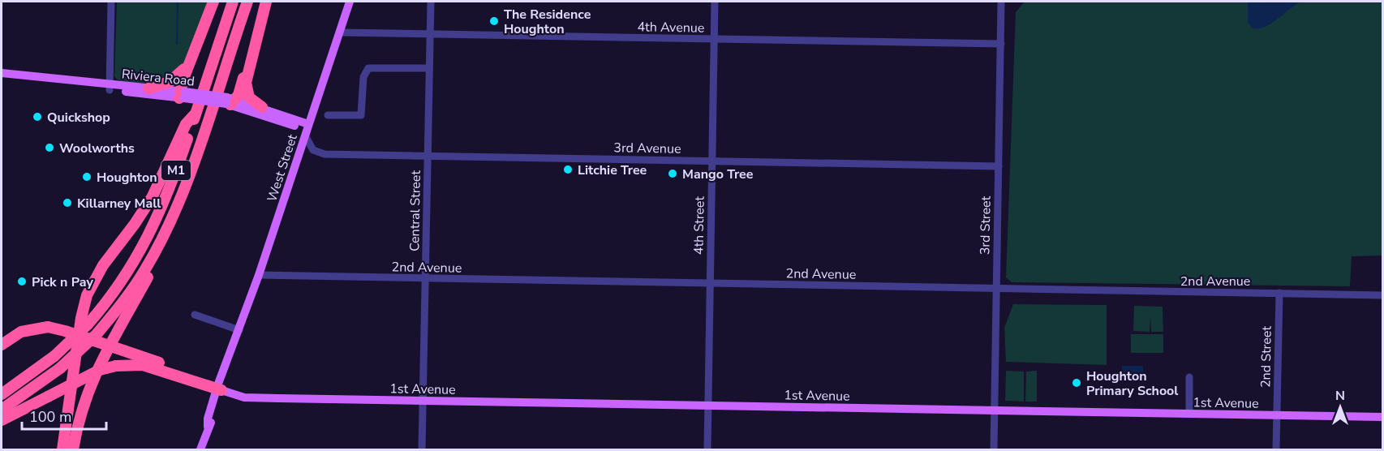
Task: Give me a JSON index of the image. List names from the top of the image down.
{
  "streets": {
    "highway": ["M1"],
    "main road": ["Riviera Road", "West Street", "1st Avenue"],
    "street": [
      "4th Avenue",
      "3rd Avenue",
      "Central Street",
      "4th Street",
      "3rd Street",
      "2nd Avenue",
      "2nd Street"
    ]
  },
  "crossings": [
    ["4th Avenue", "West Street"],
    ["4th Avenue", "Central Street"],
    ["4th Avenue", "4th Street"],
    ["4th Avenue", "3rd Street"],
    ["Riviera Road", "3rd Avenue"],
    ["Riviera Road", "West Street"],
    ["3rd Avenue", "West Street"],
    ["3rd Avenue", "Central Street"],
    ["3rd Avenue", "4th Street"],
    ["3rd Avenue", "3rd Street"],
    ["West Street", "2nd Avenue"],
    ["West Street", "1st Avenue"],
    ["Central Street", "2nd Avenue"],
    ["Central Street", "1st Avenue"],
    ["4th Street", "2nd Avenue"],
    ["4th Street", "1st Avenue"],
    ["3rd Street", "2nd Avenue"],
    ["3rd Street", "1st Avenue"],
    ["2nd Avenue", "2nd Street"],
    ["2nd Street", "1st Avenue"]
  ],
  "places": [
    "The Residence Houghton",
    "Quickshop",
    "Woolworths",
    "Litchie Tree",
    "Mango Tree",
    "Houghton",
    "Killarney Mall",
    "Pick n Pay",
    "Houghton Primary School"
  ],
  "scale_bar": "100 m",
  "north": "top"
}
